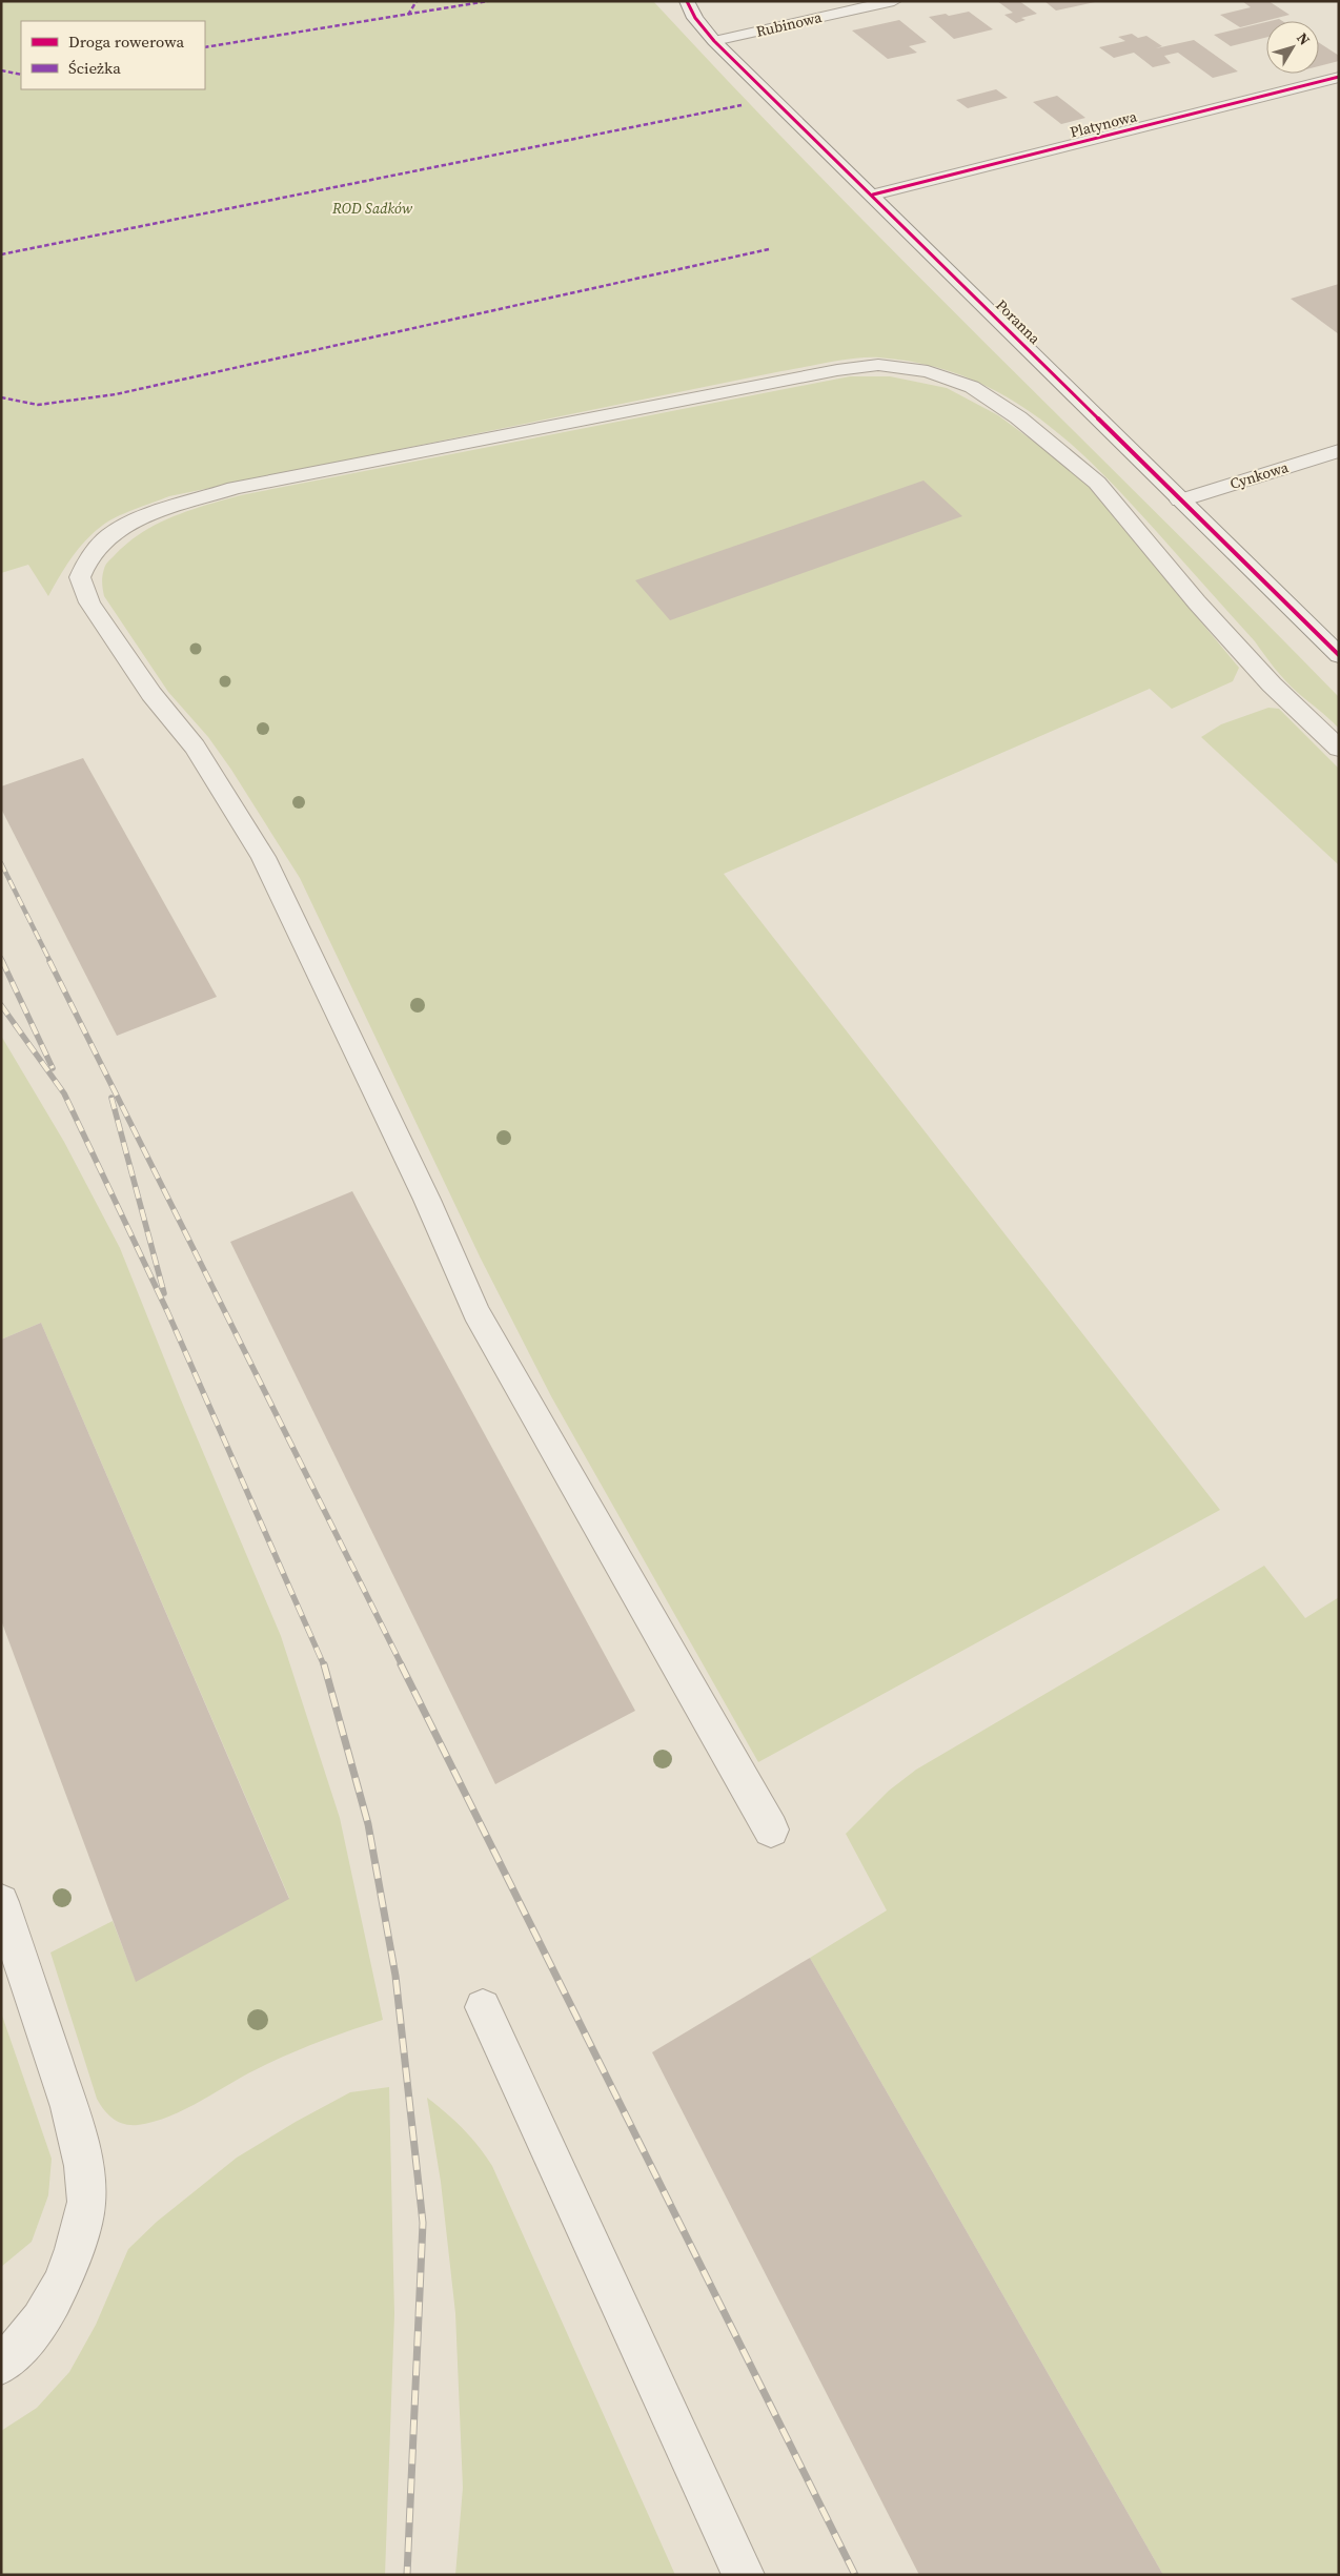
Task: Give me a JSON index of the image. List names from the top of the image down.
{
  "streets": {
    "street": [
      "Rubinowa",
      "Platynowa",
      "Poranna",
      "Cynkowa"
    ]
  },
  "crossings": [
    ["Rubinowa", "Poranna"],
    ["Platynowa", "Poranna"],
    ["Poranna", "Cynkowa"]
  ],
  "parks": ["ROD Sadków"],
  "legend": ["Droga rowerowa", "Ścieżka"],
  "north": "top right"
}
